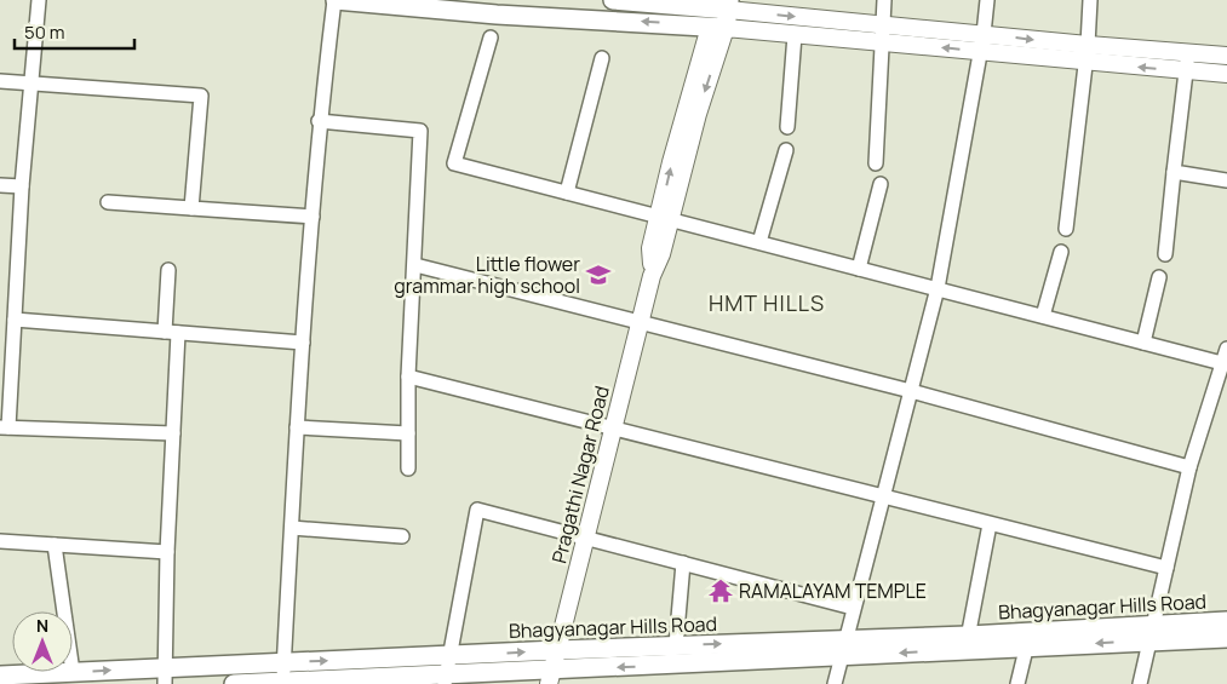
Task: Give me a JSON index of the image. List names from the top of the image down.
{
  "streets": {
    "main road": ["Bhagyanagar Hills Road"],
    "street": ["Pragathi Nagar Road"]
  },
  "crossings": [
    ["Pragathi Nagar Road", "Bhagyanagar Hills Road"]
  ],
  "districts": ["HMT HILLS"],
  "places": {
    "school or university": ["Little flower grammar high school"],
    "temple": ["RAMALAYAM TEMPLE"]
  },
  "scale_bar": "50 m",
  "north": "top"
}
